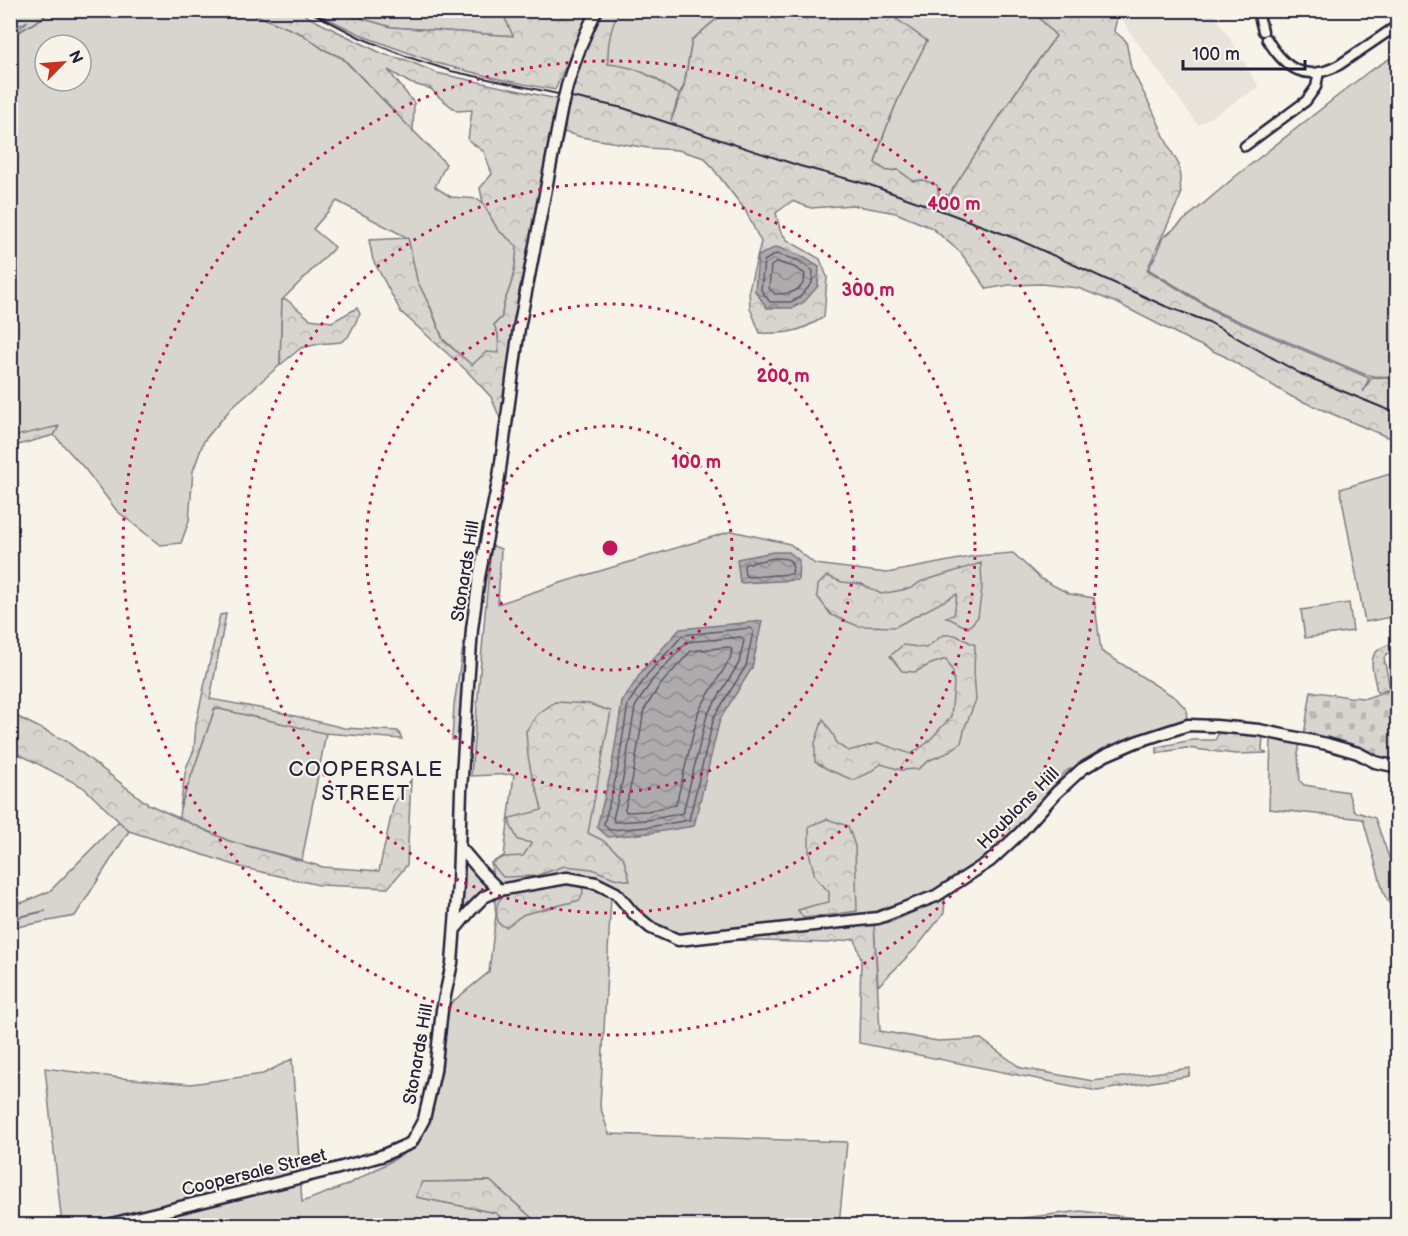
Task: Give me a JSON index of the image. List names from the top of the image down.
{
  "streets": {
    "street": ["Stonards Hill", "Houblons Hill", "Coopersale Street"]
  },
  "crossings": [
    ["Stonards Hill", "Houblons Hill"],
    ["Stonards Hill", "Coopersale Street"]
  ],
  "districts": ["COOPERSALE STREET"],
  "scale_bar": "100 m",
  "north": "top right",
  "rings": [
    "400 m",
    "300 m",
    "200 m",
    "100 m"
  ]
}
